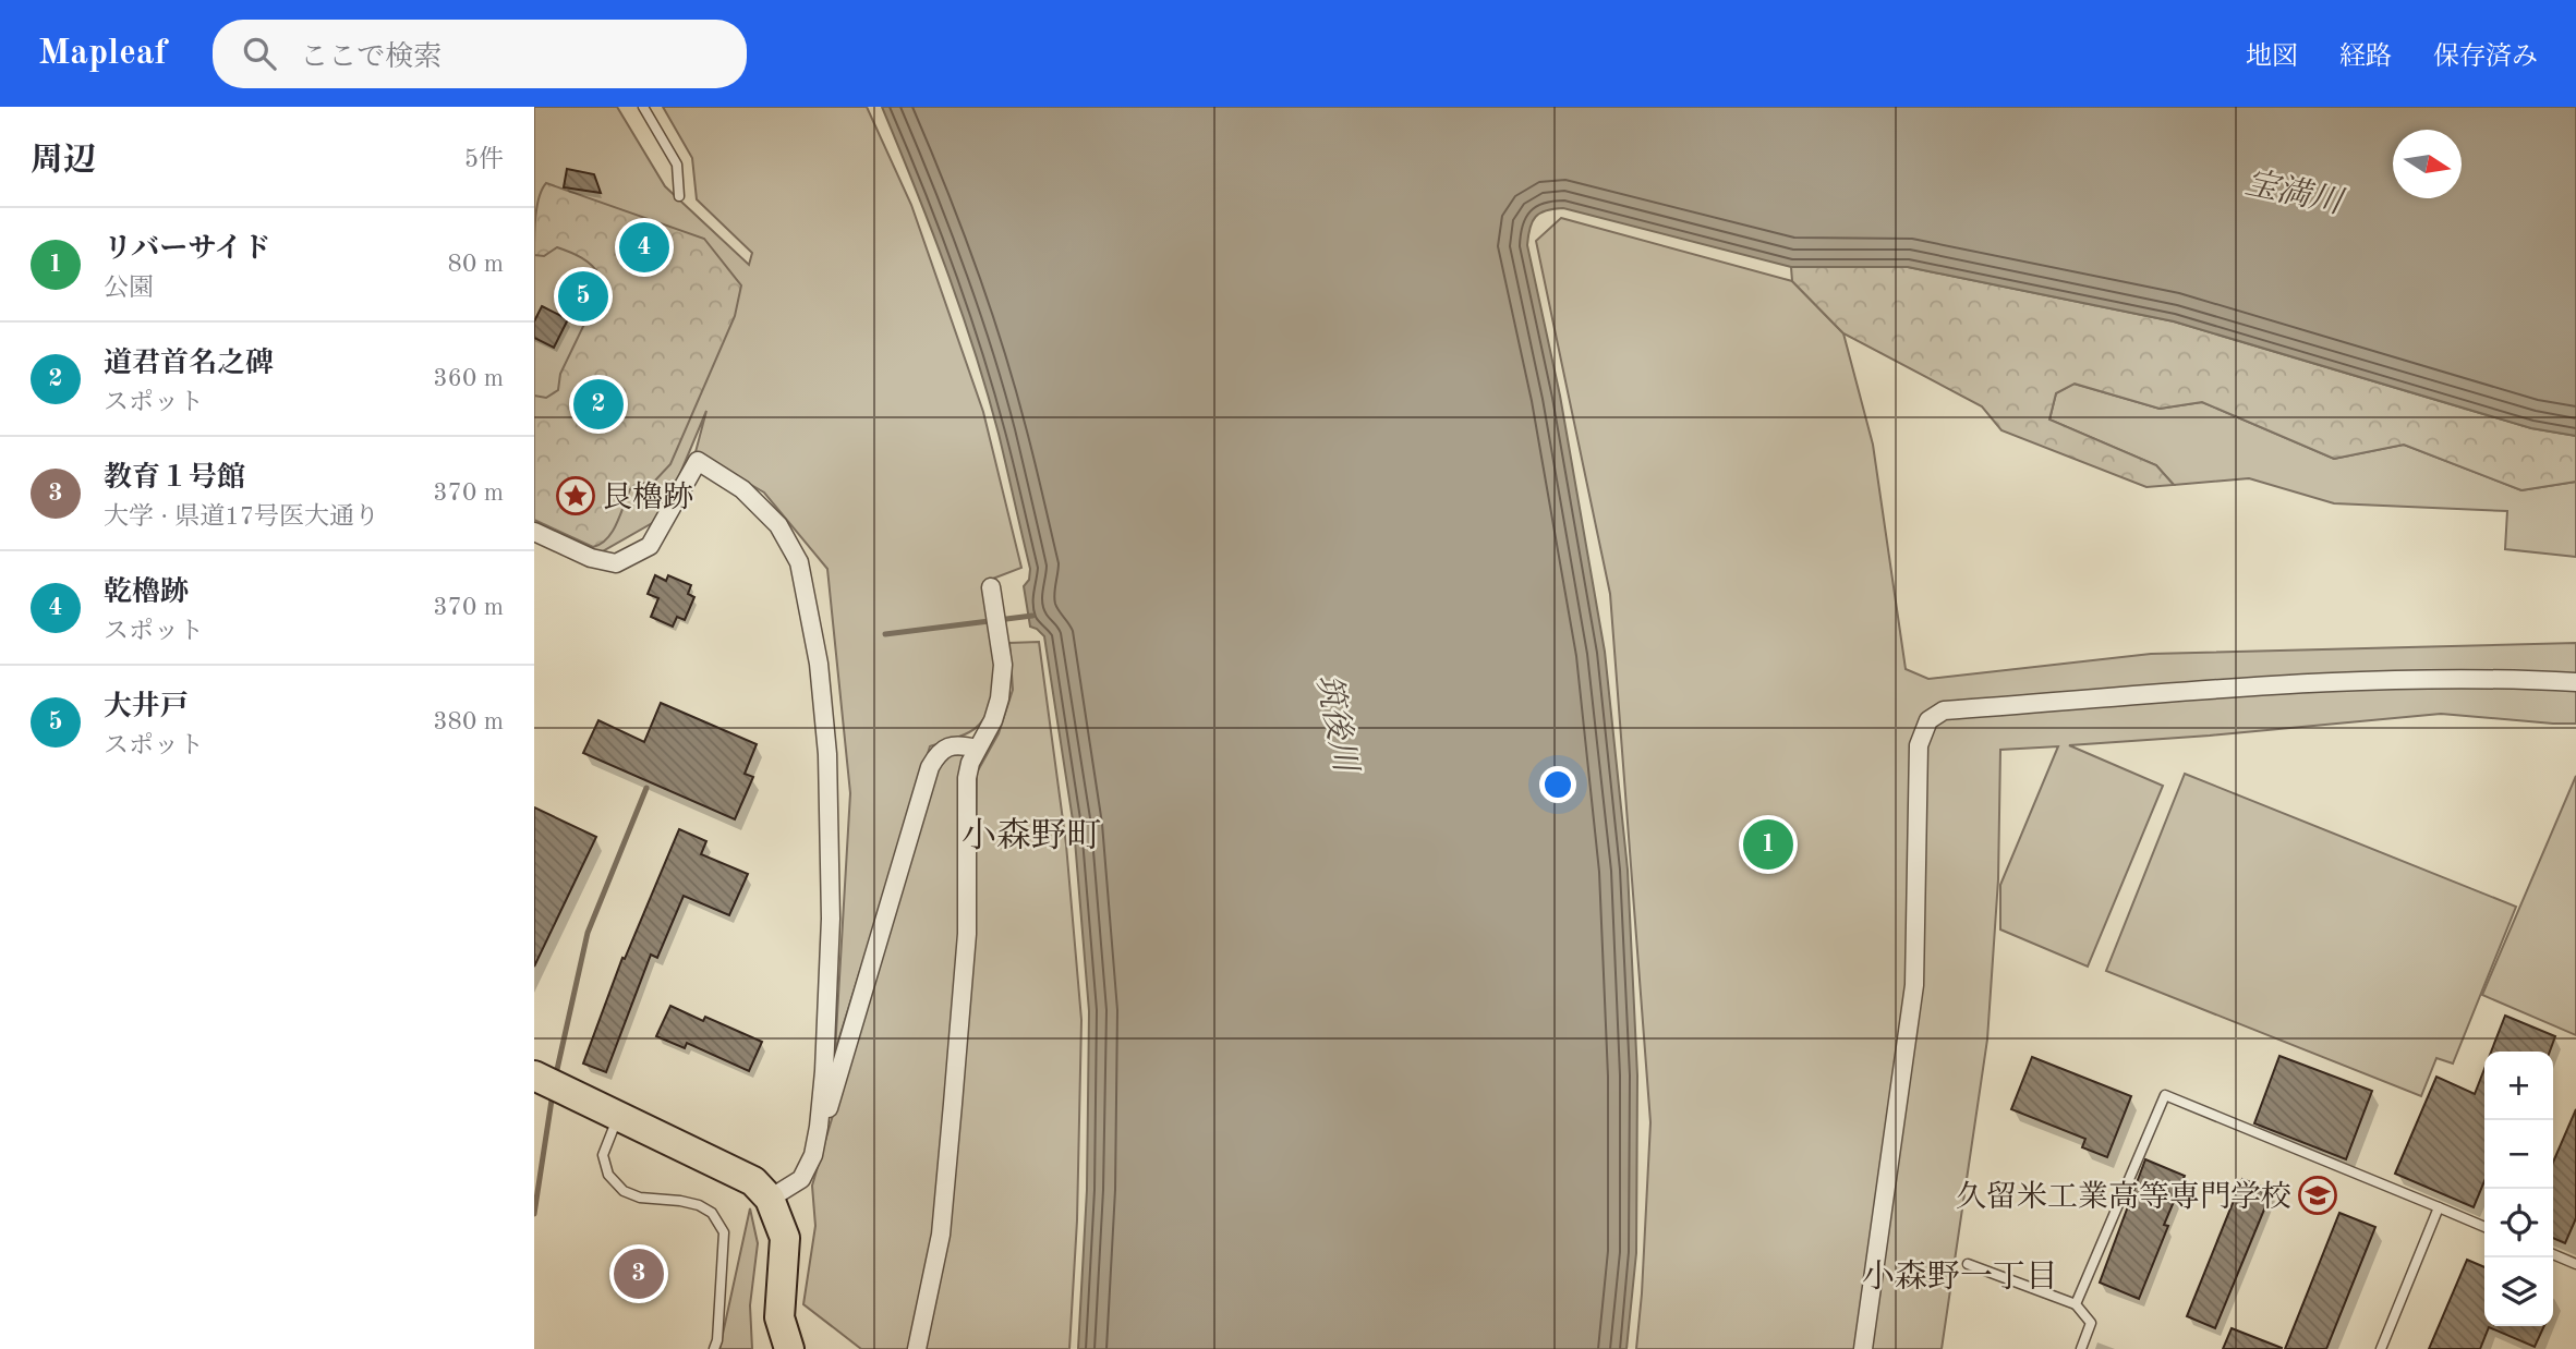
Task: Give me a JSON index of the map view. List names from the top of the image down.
{
  "districts": ["小森野町", "小森野一丁目"],
  "water": ["宝満川", "筑後川"],
  "places": {
    "place": ["艮櫓跡"],
    "school or university": ["久留米工業高等専門学校"]
  },
  "north": "right",
  "page": {
    "header": "Mapleaf",
    "search": "ここで検索",
    "nav": ["地図", "経路", "保存済み"],
    "heading": ["周辺", "5件"],
    "list": [
      {
        "mark": "1",
        "name": "リバーサイド",
        "note": "公園",
        "value": "80 m"
      },
      {
        "mark": "2",
        "name": "道君首名之碑",
        "note": "スポット",
        "value": "360 m"
      },
      {
        "mark": "3",
        "name": "教育１号館",
        "note": "大学 · 県道17号医大通り",
        "value": "370 m"
      },
      {
        "mark": "4",
        "name": "乾櫓跡",
        "note": "スポット",
        "value": "370 m"
      },
      {
        "mark": "5",
        "name": "大井戸",
        "note": "スポット",
        "value": "380 m"
      }
    ],
    "pins": [
      "4",
      "5",
      "2",
      "1",
      "3"
    ],
    "map_buttons": ["+", "−"]
  }
}
